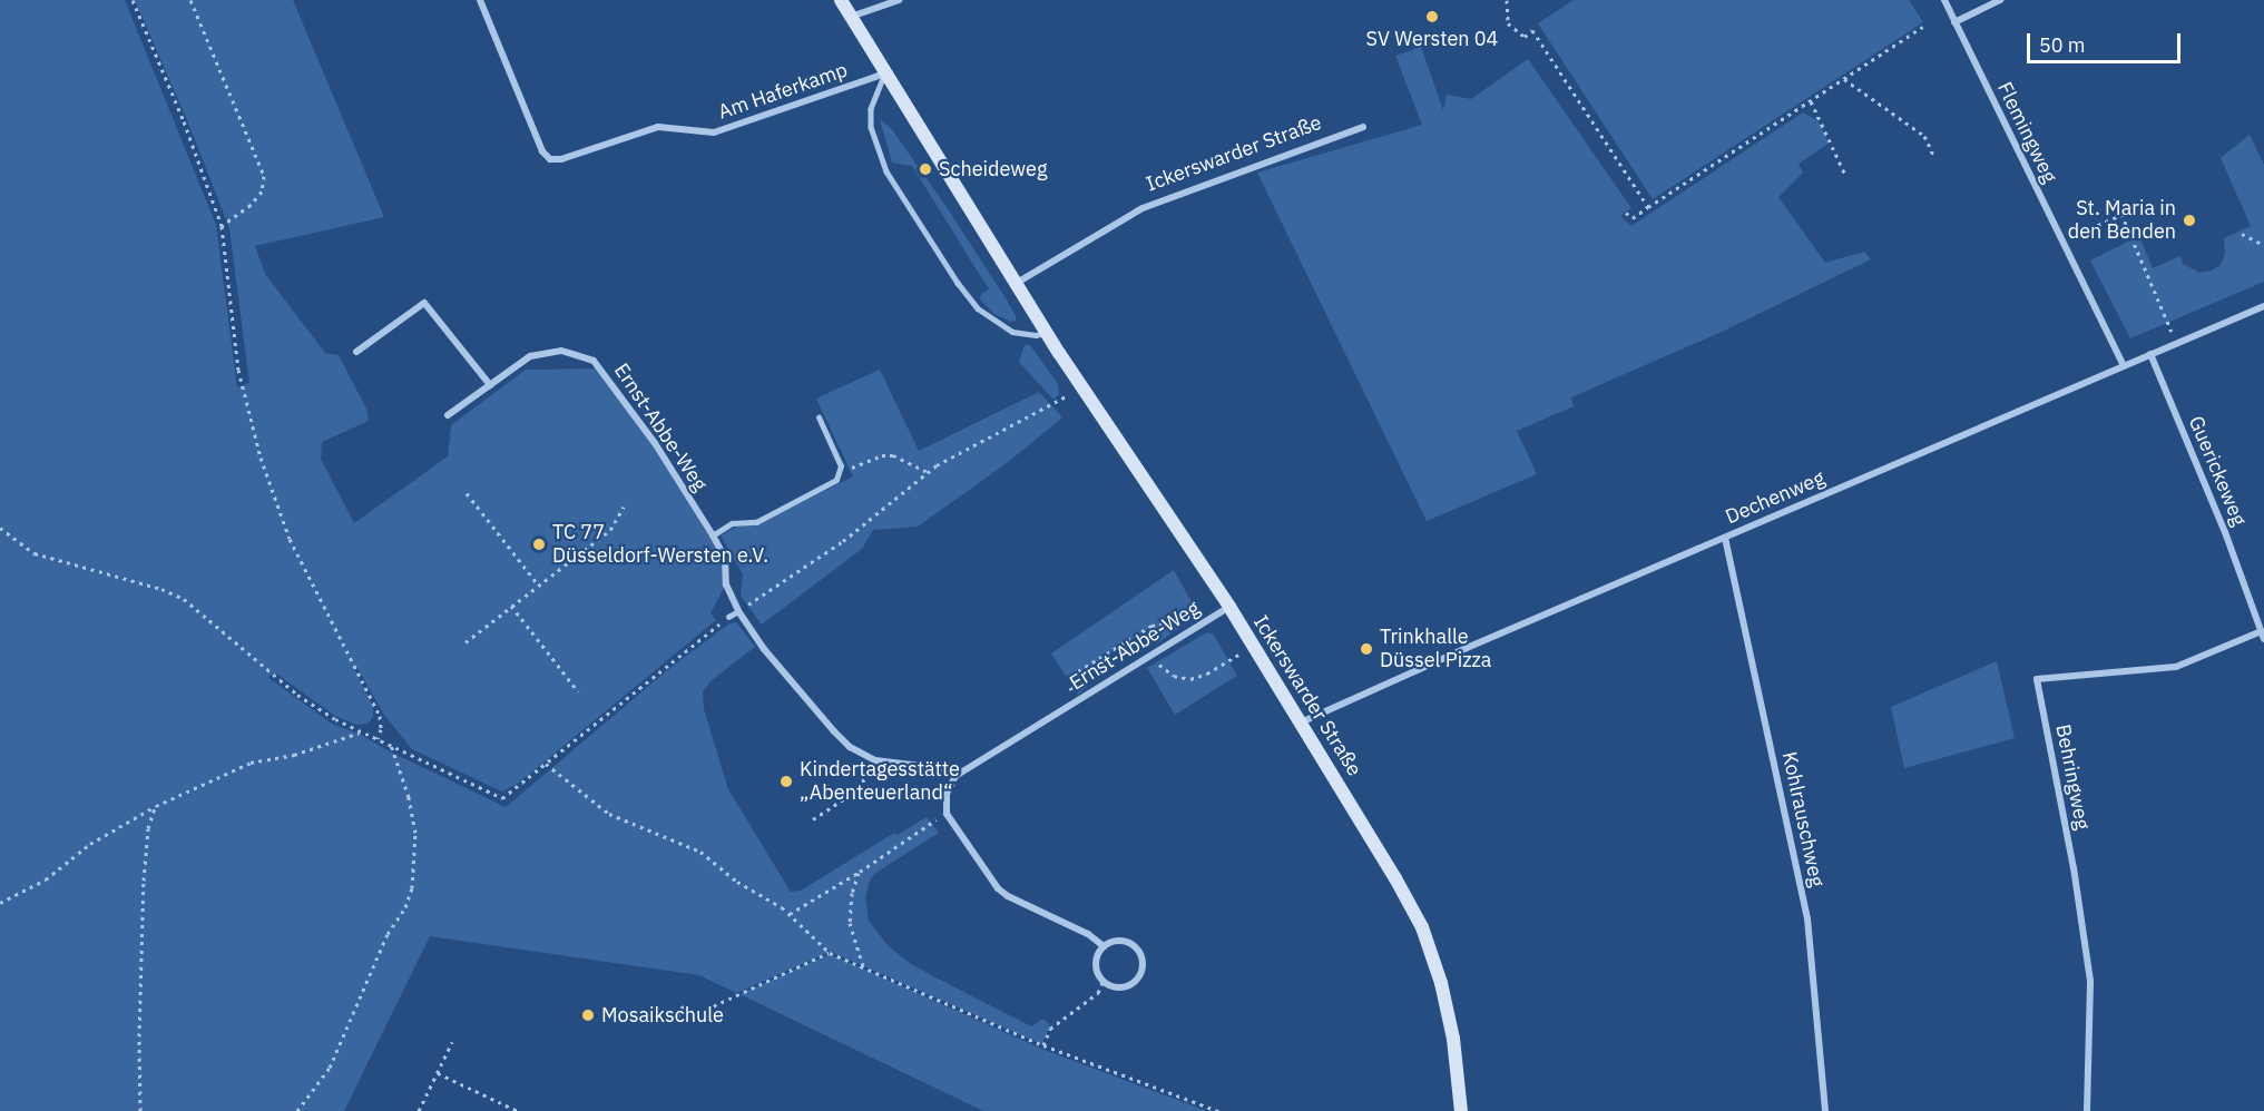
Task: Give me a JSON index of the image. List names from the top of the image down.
{
  "streets": {
    "main road": ["Ickerswarder Straße"],
    "street": [
      "Am Haferkamp",
      "Flemingweg",
      "Ernst-Abbe-Weg",
      "Guerickeweg",
      "Dechenweg",
      "Behringweg",
      "Kohlrauschweg"
    ]
  },
  "crossings": [
    ["Am Haferkamp", "Ickerswarder Straße"],
    ["Flemingweg", "Dechenweg"],
    ["Ickerswarder Straße", "Ernst-Abbe-Weg"],
    ["Ickerswarder Straße", "Dechenweg"],
    ["Guerickeweg", "Dechenweg"],
    ["Guerickeweg", "Behringweg"],
    ["Dechenweg", "Kohlrauschweg"]
  ],
  "places": [
    "SV Wersten 04",
    "Scheideweg",
    "St. Maria in den Benden",
    "TC 77 Düsseldorf-Wersten e.V.",
    "Trinkhalle Düssel Pizza",
    "Kindertagesstätte „Abenteuerland“",
    "Mosaikschule"
  ],
  "scale_bar": "50 m"
}
